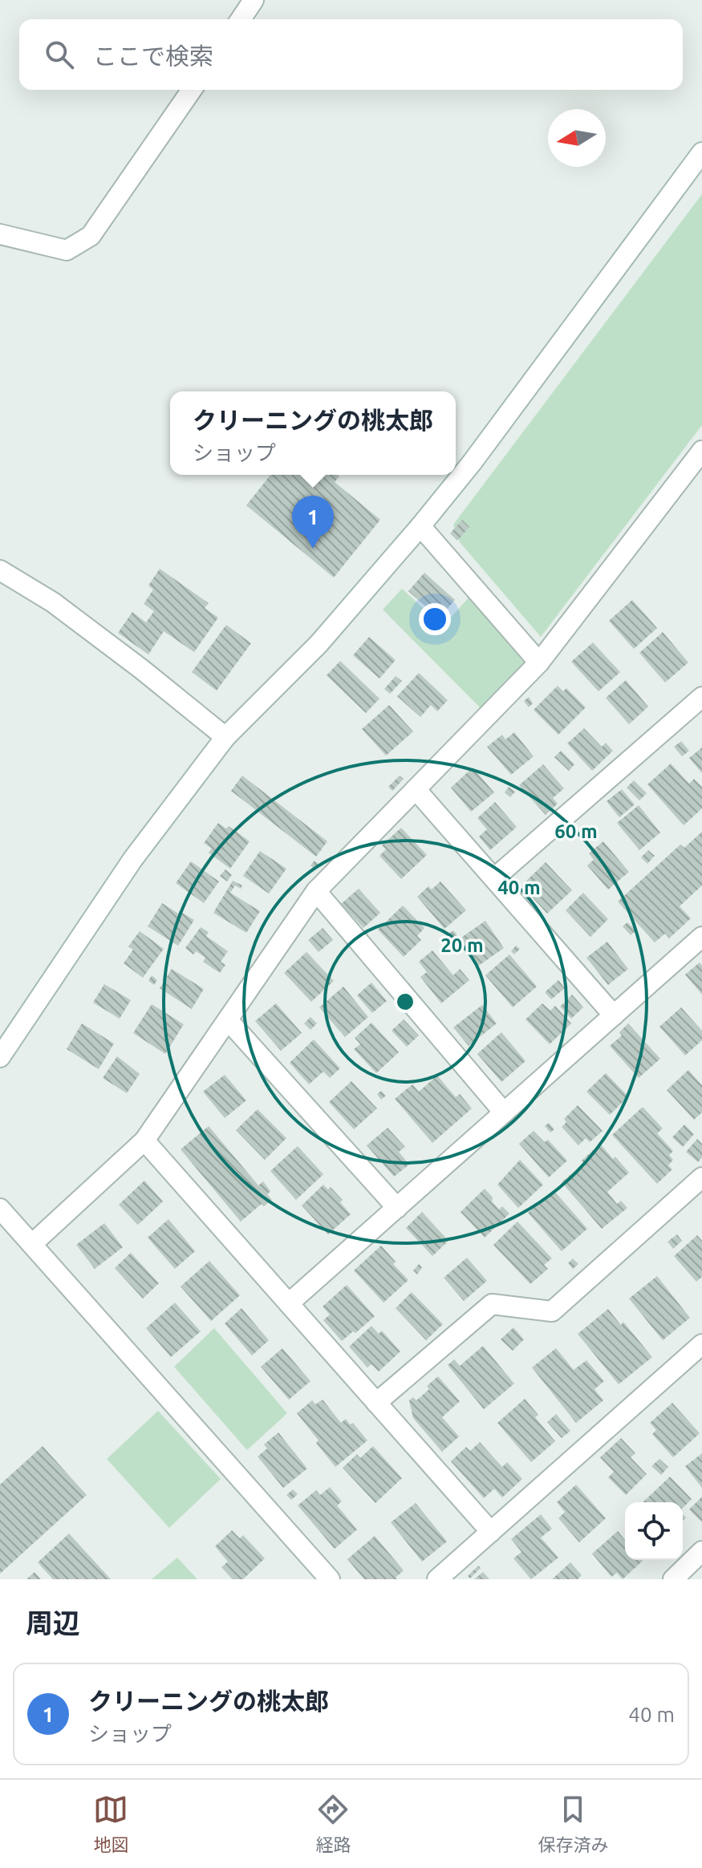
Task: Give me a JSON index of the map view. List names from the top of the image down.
{
  "north": "left",
  "page": {
    "search": "ここで検索",
    "popup": ["クリーニングの桃太郎", "ショップ"],
    "pins": "1",
    "heading": "周辺",
    "list": [
      {
        "mark": "1",
        "name": "クリーニングの桃太郎",
        "note": "ショップ",
        "value": "40 m"
      }
    ],
    "nav": ["地図", "経路", "保存済み"]
  },
  "rings": ["60 m", "40 m", "20 m"]
}
